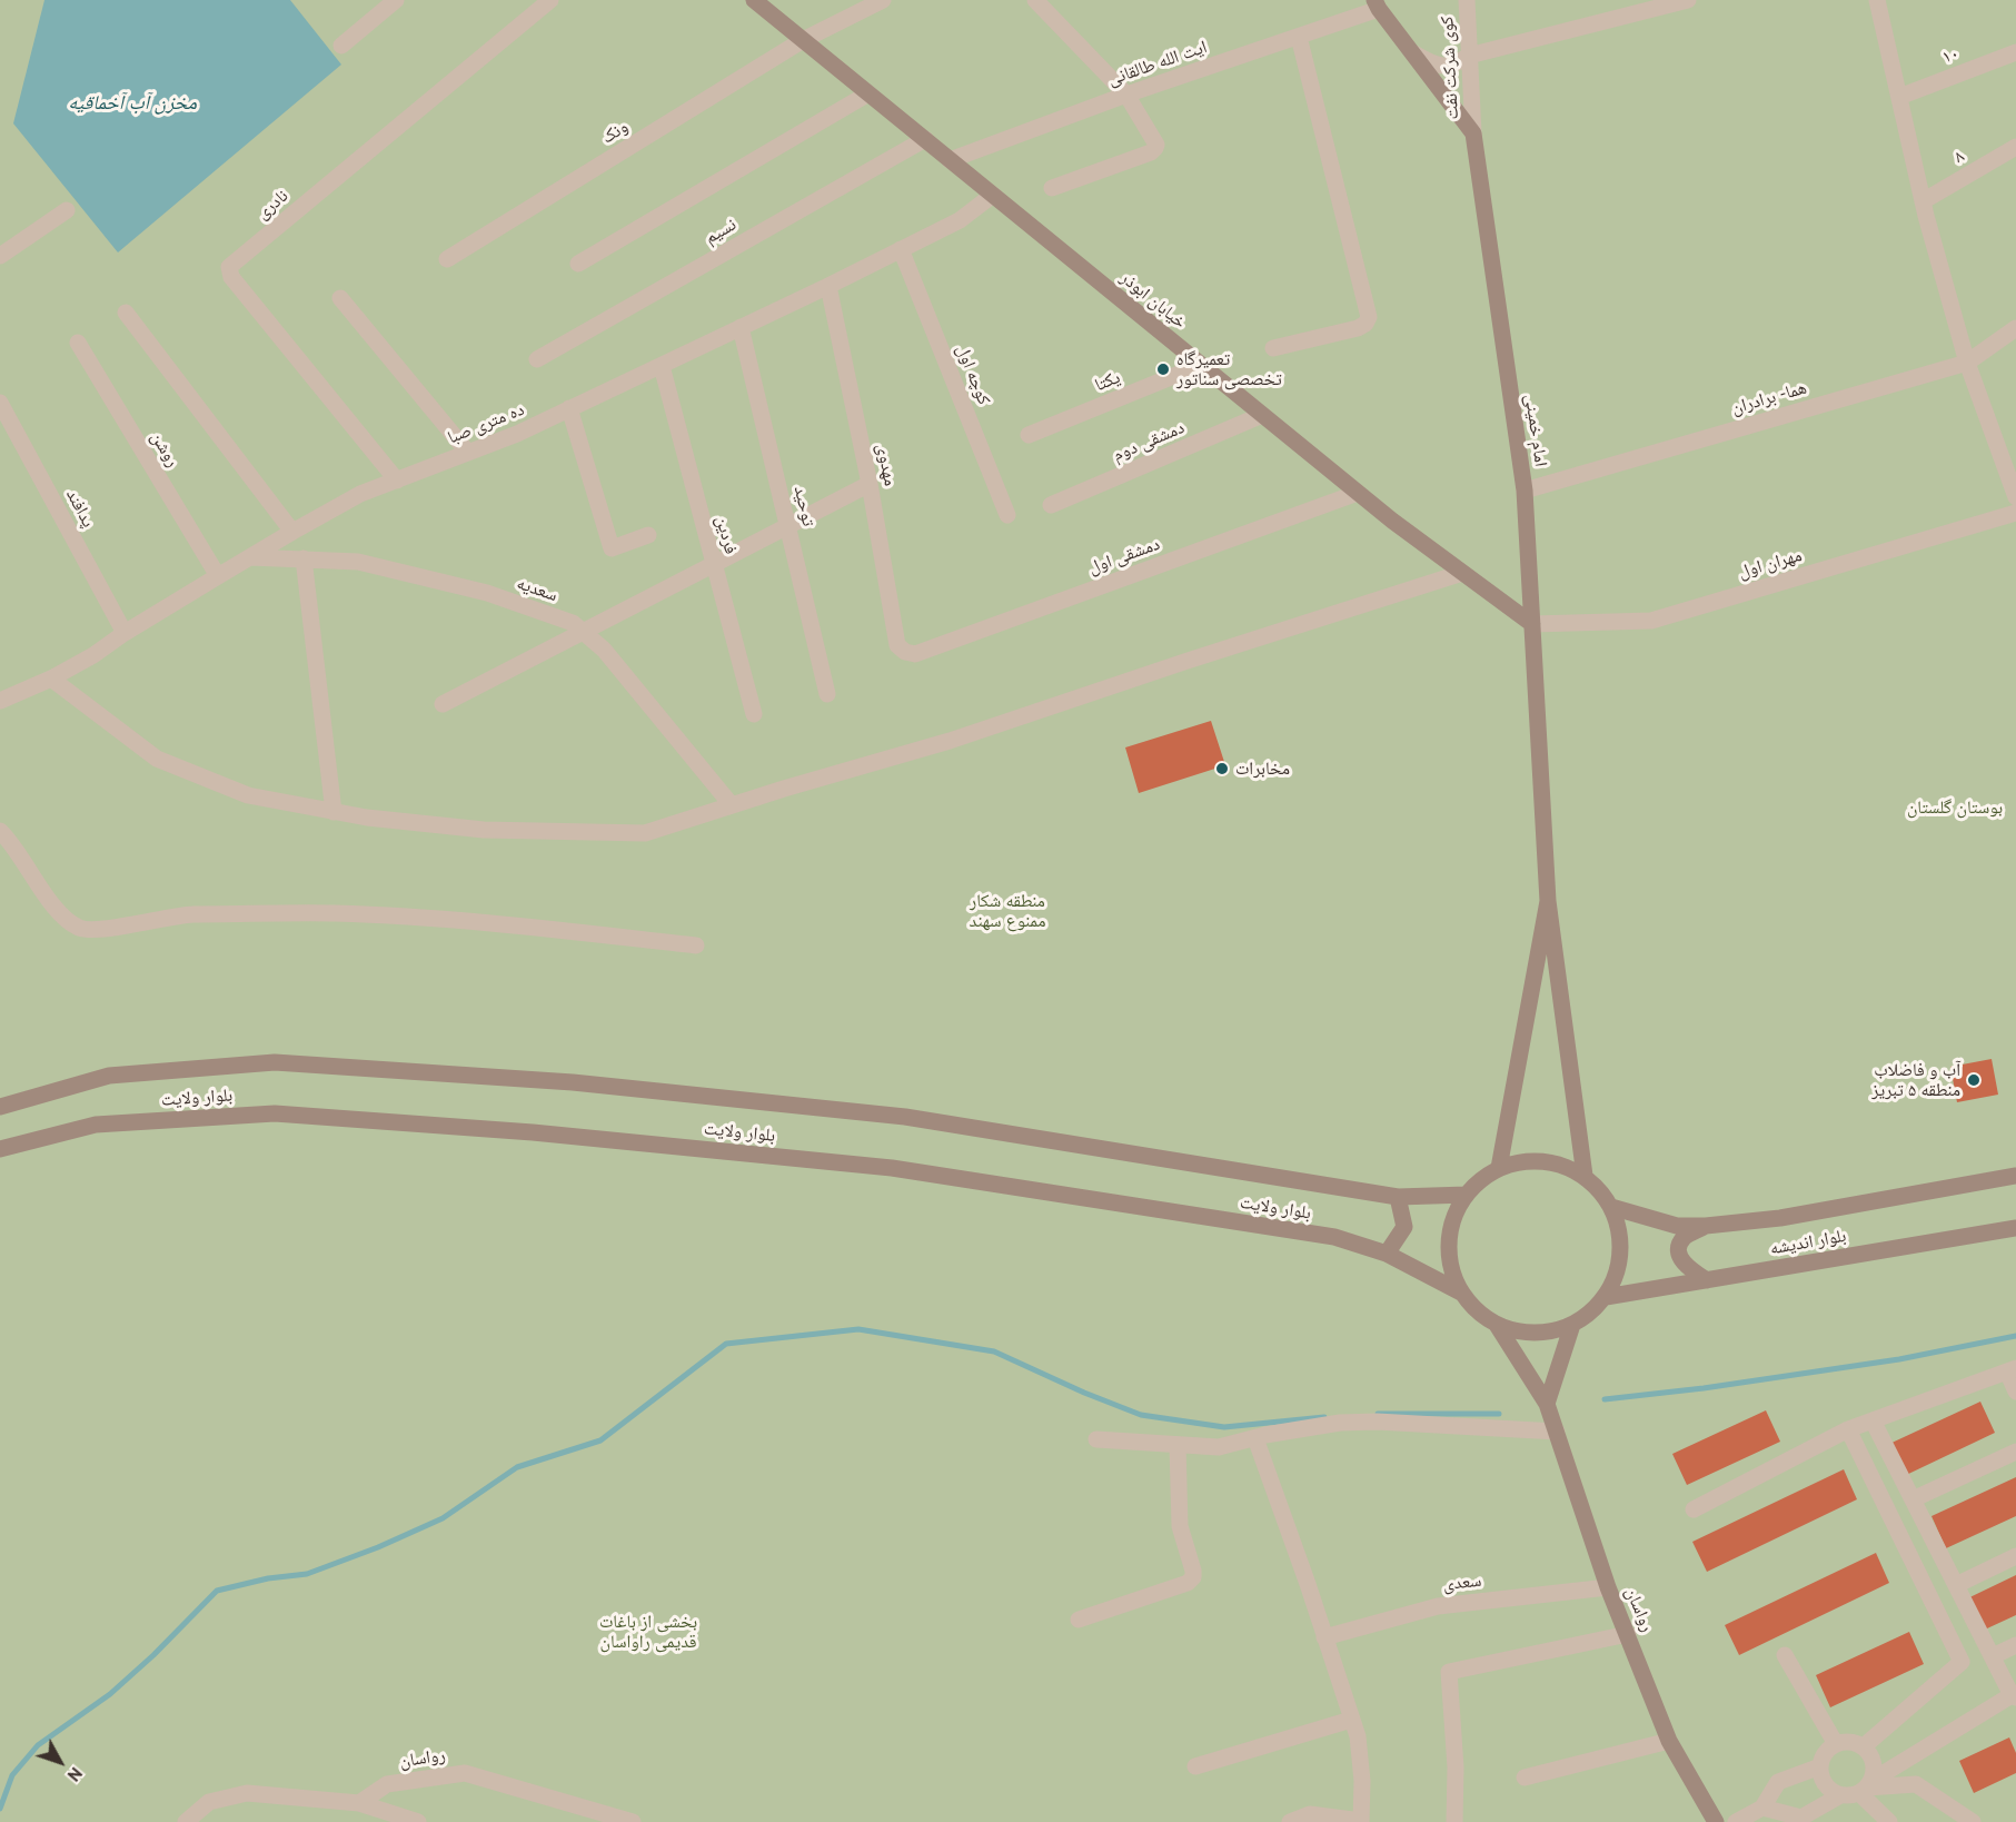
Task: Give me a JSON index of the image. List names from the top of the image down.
{
  "streets": {
    "main road": [
      "خیابان ابوذر",
      "امام خمینی",
      "بلوار ولایت",
      "بلوار اندیشه",
      "رواسان"
    ],
    "street": [
      "۱۰",
      "ایت الله طالقانی",
      "کوی شرکت نفت",
      "ونک",
      "۸",
      "نادری",
      "نسیم",
      "کوچه اول",
      "یکتا",
      "هما- برادران",
      "ده متری صبا",
      "دمشقی دوم",
      "روشن",
      "مهدوی",
      "توحید",
      "پدافند",
      "فردین",
      "دمشقی اول",
      "مهران اول",
      "سعدیه",
      "سعدی"
    ]
  },
  "crossings": [
    ["ایت الله طالقانی", "خیابان ابوذر"],
    ["ایت الله طالقانی", "امام خمینی"],
    ["کوی شرکت نفت", "امام خمینی"],
    ["ونک", "خیابان ابوذر"],
    ["نادری", "ده متری صبا"],
    ["نسیم", "خیابان ابوذر"],
    ["خیابان ابوذر", "یکتا"],
    ["خیابان ابوذر", "ده متری صبا"],
    ["خیابان ابوذر", "امام خمینی"],
    ["خیابان ابوذر", "دمشقی دوم"],
    ["خیابان ابوذر", "دمشقی اول"],
    ["خیابان ابوذر", "مهران اول"],
    ["کوچه اول", "ده متری صبا"],
    ["هما- برادران", "امام خمینی"],
    ["ده متری صبا", "روشن"],
    ["ده متری صبا", "مهدوی"],
    ["ده متری صبا", "توحید"],
    ["ده متری صبا", "پدافند"],
    ["ده متری صبا", "فردین"],
    ["ده متری صبا", "سعدیه"],
    ["امام خمینی", "مهران اول"],
    ["مهدوی", "دمشقی اول"],
    ["بلوار ولایت", "بلوار اندیشه"],
    ["بلوار ولایت", "رواسان"],
    ["بلوار اندیشه", "رواسان"],
    ["سعدی", "رواسان"]
  ],
  "water": ["مخزن آب آخماقیه"],
  "parks": ["بوستان گلستان", "منطقه شکار ممنوع سهند", "بخشی از باغات قدیمی راواسان"],
  "places": ["تعمیرگاه تخصصی سناتور", "مخابرات", "آب و فاضلاب منطقه ۵ تبریز"],
  "north": "bottom right"
}
